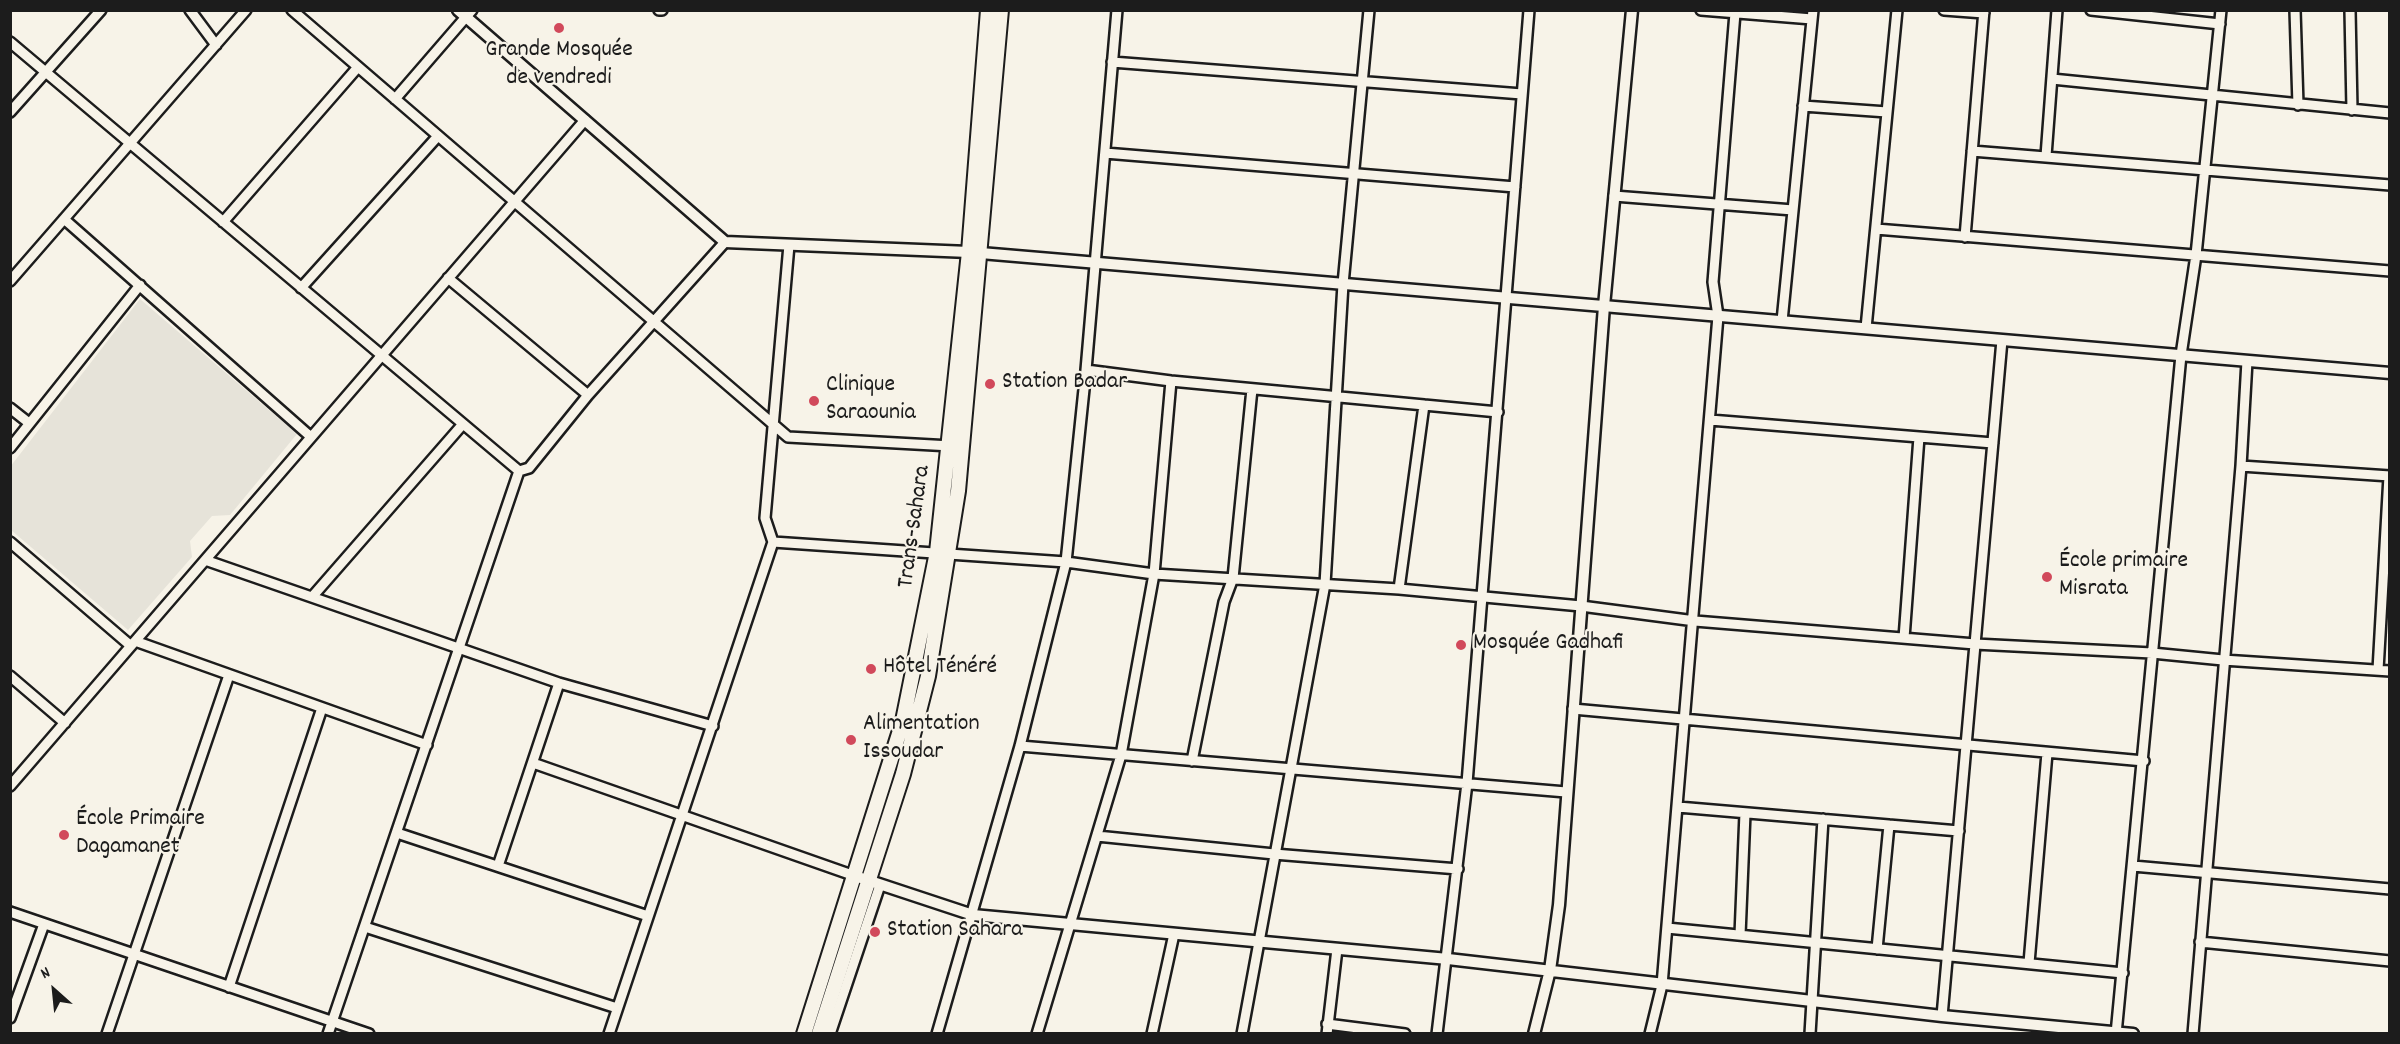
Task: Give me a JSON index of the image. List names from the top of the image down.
{
  "streets": {
    "main road": ["Trans-Sahara"]
  },
  "places": [
    "Grande Mosquée de vendredi",
    "Station Badar",
    "Clinique Saraounia",
    "École primaire Misrata",
    "Mosquée Gadhafi",
    "Hôtel Ténéré",
    "Alimentation Issoudar",
    "École Primaire Dagamanet",
    "Station Sahara"
  ],
  "north": "top left"
}
